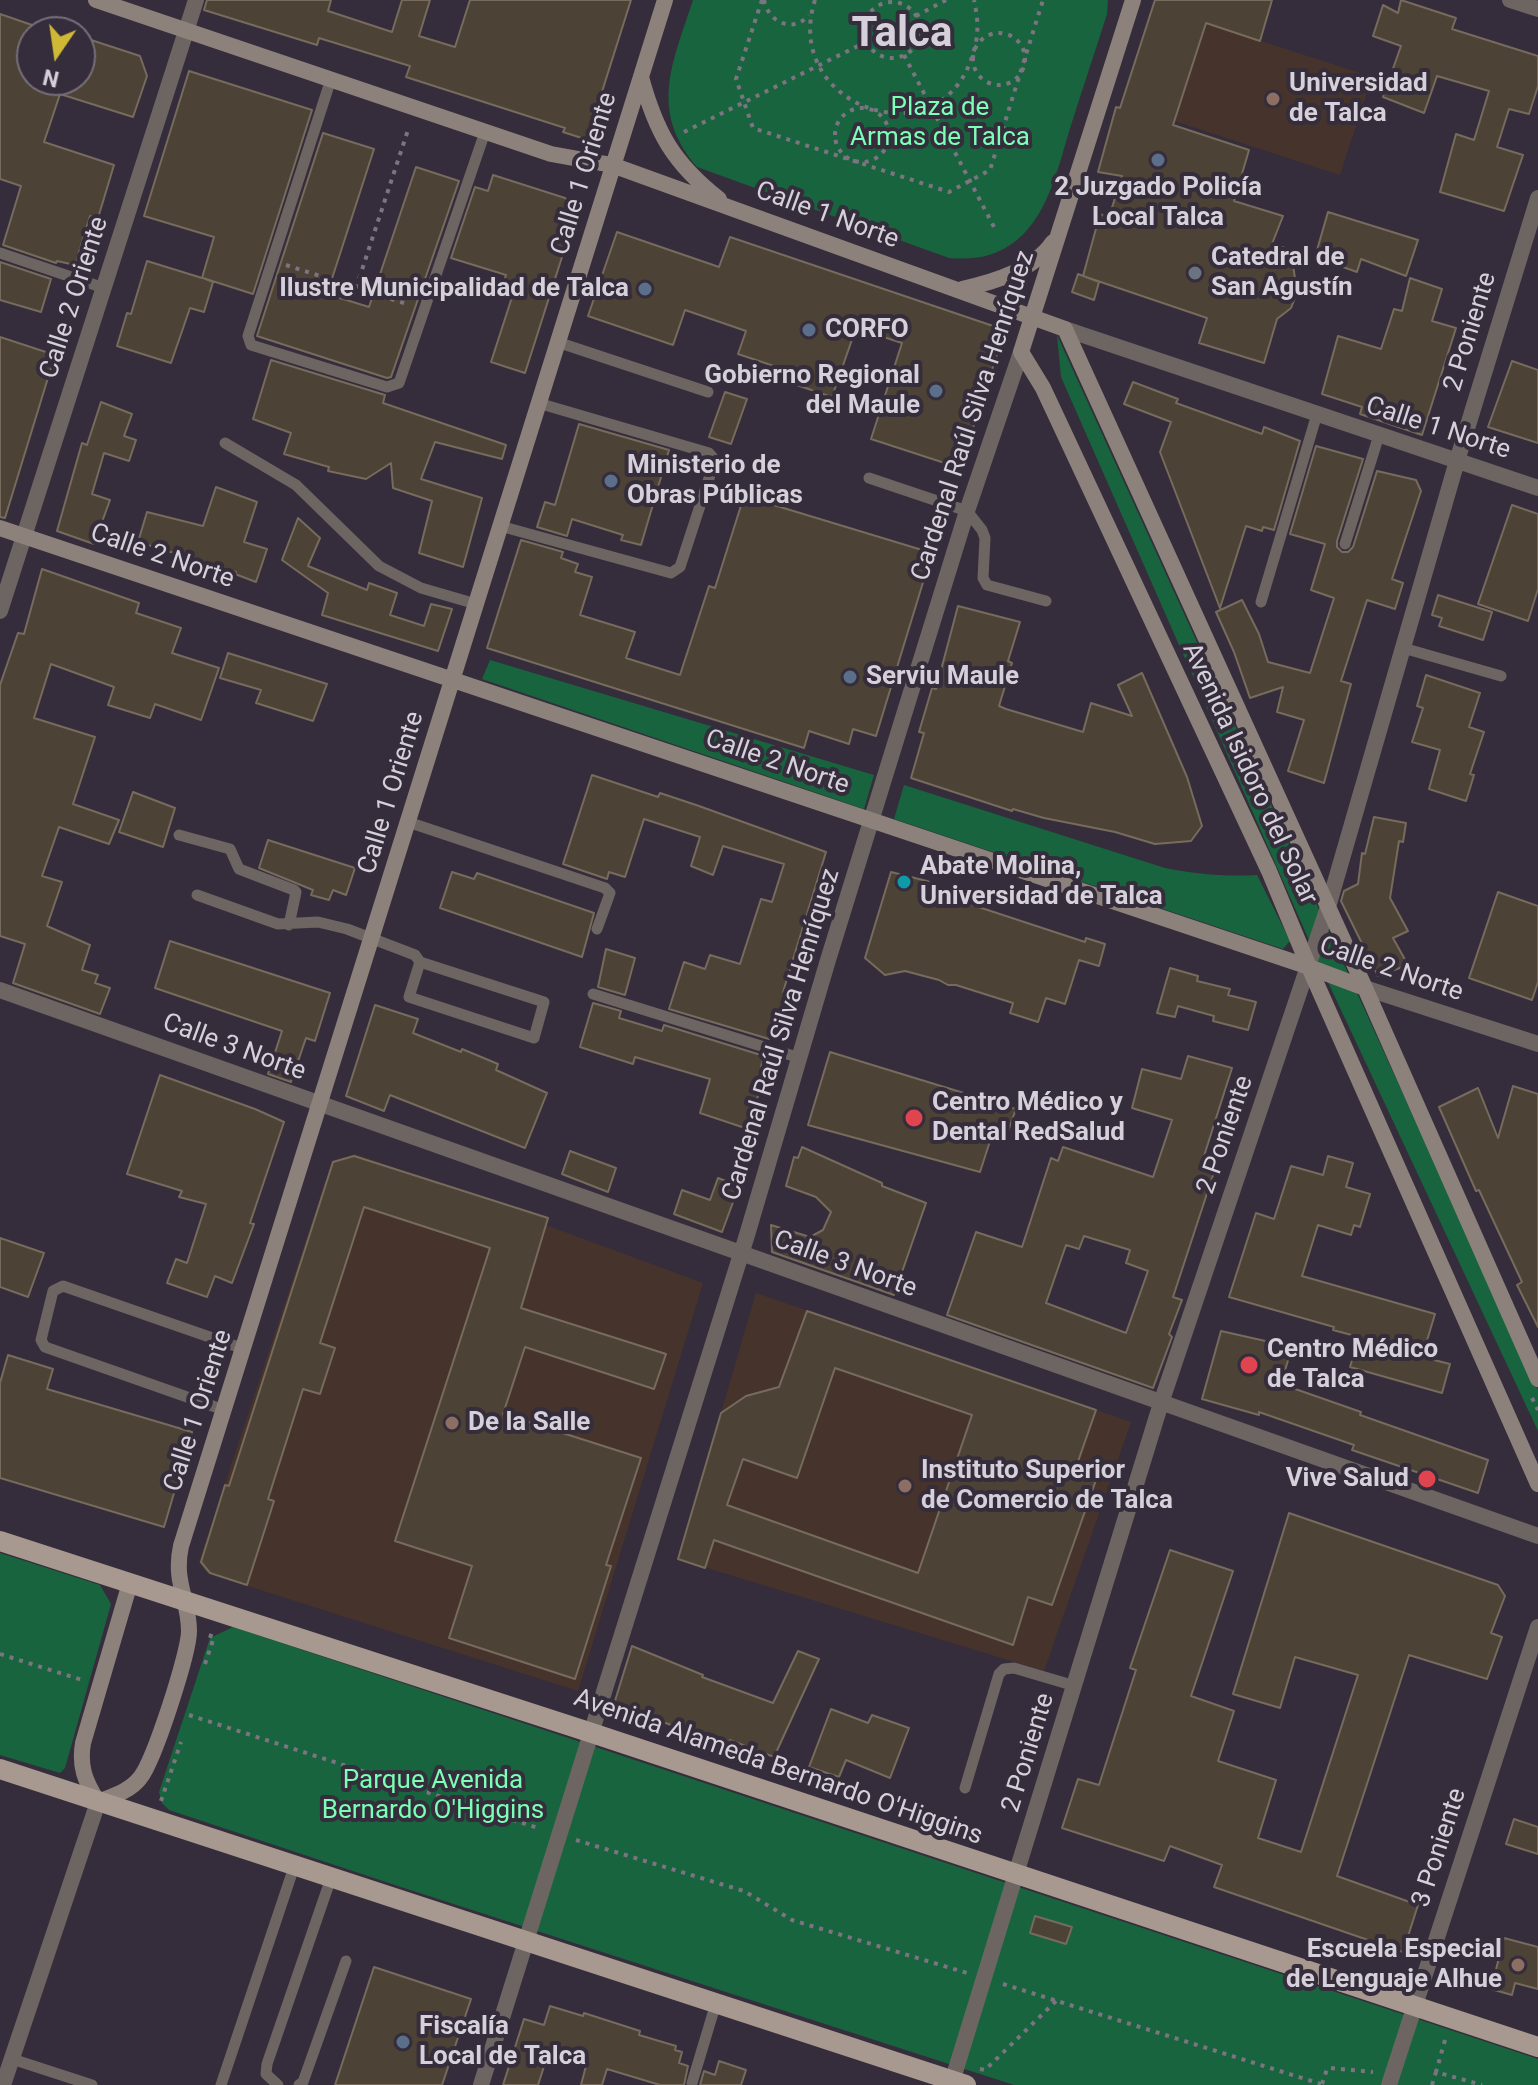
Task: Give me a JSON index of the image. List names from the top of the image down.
{
  "streets": {
    "main road": [
      "Calle 1 Oriente",
      "Calle 1 Norte",
      "Cardenal Raúl Silva Henríquez",
      "Calle 2 Norte",
      "Avenida Isidoro del Solar",
      "Avenida Alameda Bernardo O'Higgins"
    ],
    "street": [
      "Calle 2 Oriente",
      "2 Poniente",
      "Calle 3 Norte",
      "3 Poniente"
    ]
  },
  "crossings": [
    ["Calle 1 Oriente", "Calle 1 Norte"],
    ["Calle 1 Oriente", "Calle 2 Norte"],
    ["Calle 1 Oriente", "Calle 3 Norte"],
    ["Calle 1 Oriente", "Avenida Alameda Bernardo O'Higgins"],
    ["Calle 1 Norte", "Calle 2 Oriente"],
    ["Calle 1 Norte", "2 Poniente"],
    ["Calle 1 Norte", "Cardenal Raúl Silva Henríquez"],
    ["Calle 1 Norte", "Avenida Isidoro del Solar"],
    ["Calle 2 Oriente", "Calle 2 Norte"],
    ["2 Poniente", "Calle 2 Norte"],
    ["2 Poniente", "Avenida Isidoro del Solar"],
    ["2 Poniente", "Calle 3 Norte"],
    ["2 Poniente", "Avenida Alameda Bernardo O'Higgins"],
    ["Cardenal Raúl Silva Henríquez", "Calle 2 Norte"],
    ["Cardenal Raúl Silva Henríquez", "Avenida Isidoro del Solar"],
    ["Cardenal Raúl Silva Henríquez", "Calle 3 Norte"],
    ["Cardenal Raúl Silva Henríquez", "Avenida Alameda Bernardo O'Higgins"],
    ["Calle 2 Norte", "Avenida Isidoro del Solar"],
    ["Avenida Alameda Bernardo O'Higgins", "3 Poniente"]
  ],
  "districts": ["Talca"],
  "parks": ["Plaza de Armas de Talca", "Parque Avenida Bernardo O'Higgins"],
  "places": [
    "Universidad de Talca",
    "2 Juzgado Policía Local Talca",
    "Catedral de San Agustín",
    "Ilustre Municipalidad de Talca",
    "CORFO",
    "Gobierno Regional del Maule",
    "Ministerio de Obras Públicas",
    "Serviu Maule",
    "Abate Molina, Universidad de Talca",
    "Centro Médico y Dental RedSalud",
    "Centro Médico de Talca",
    "De la Salle",
    "Vive Salud",
    "Instituto Superior de Comercio de Talca",
    "Escuela Especial de Lenguaje Alhue",
    "Fiscalía Local de Talca"
  ],
  "north": "bottom"
}
